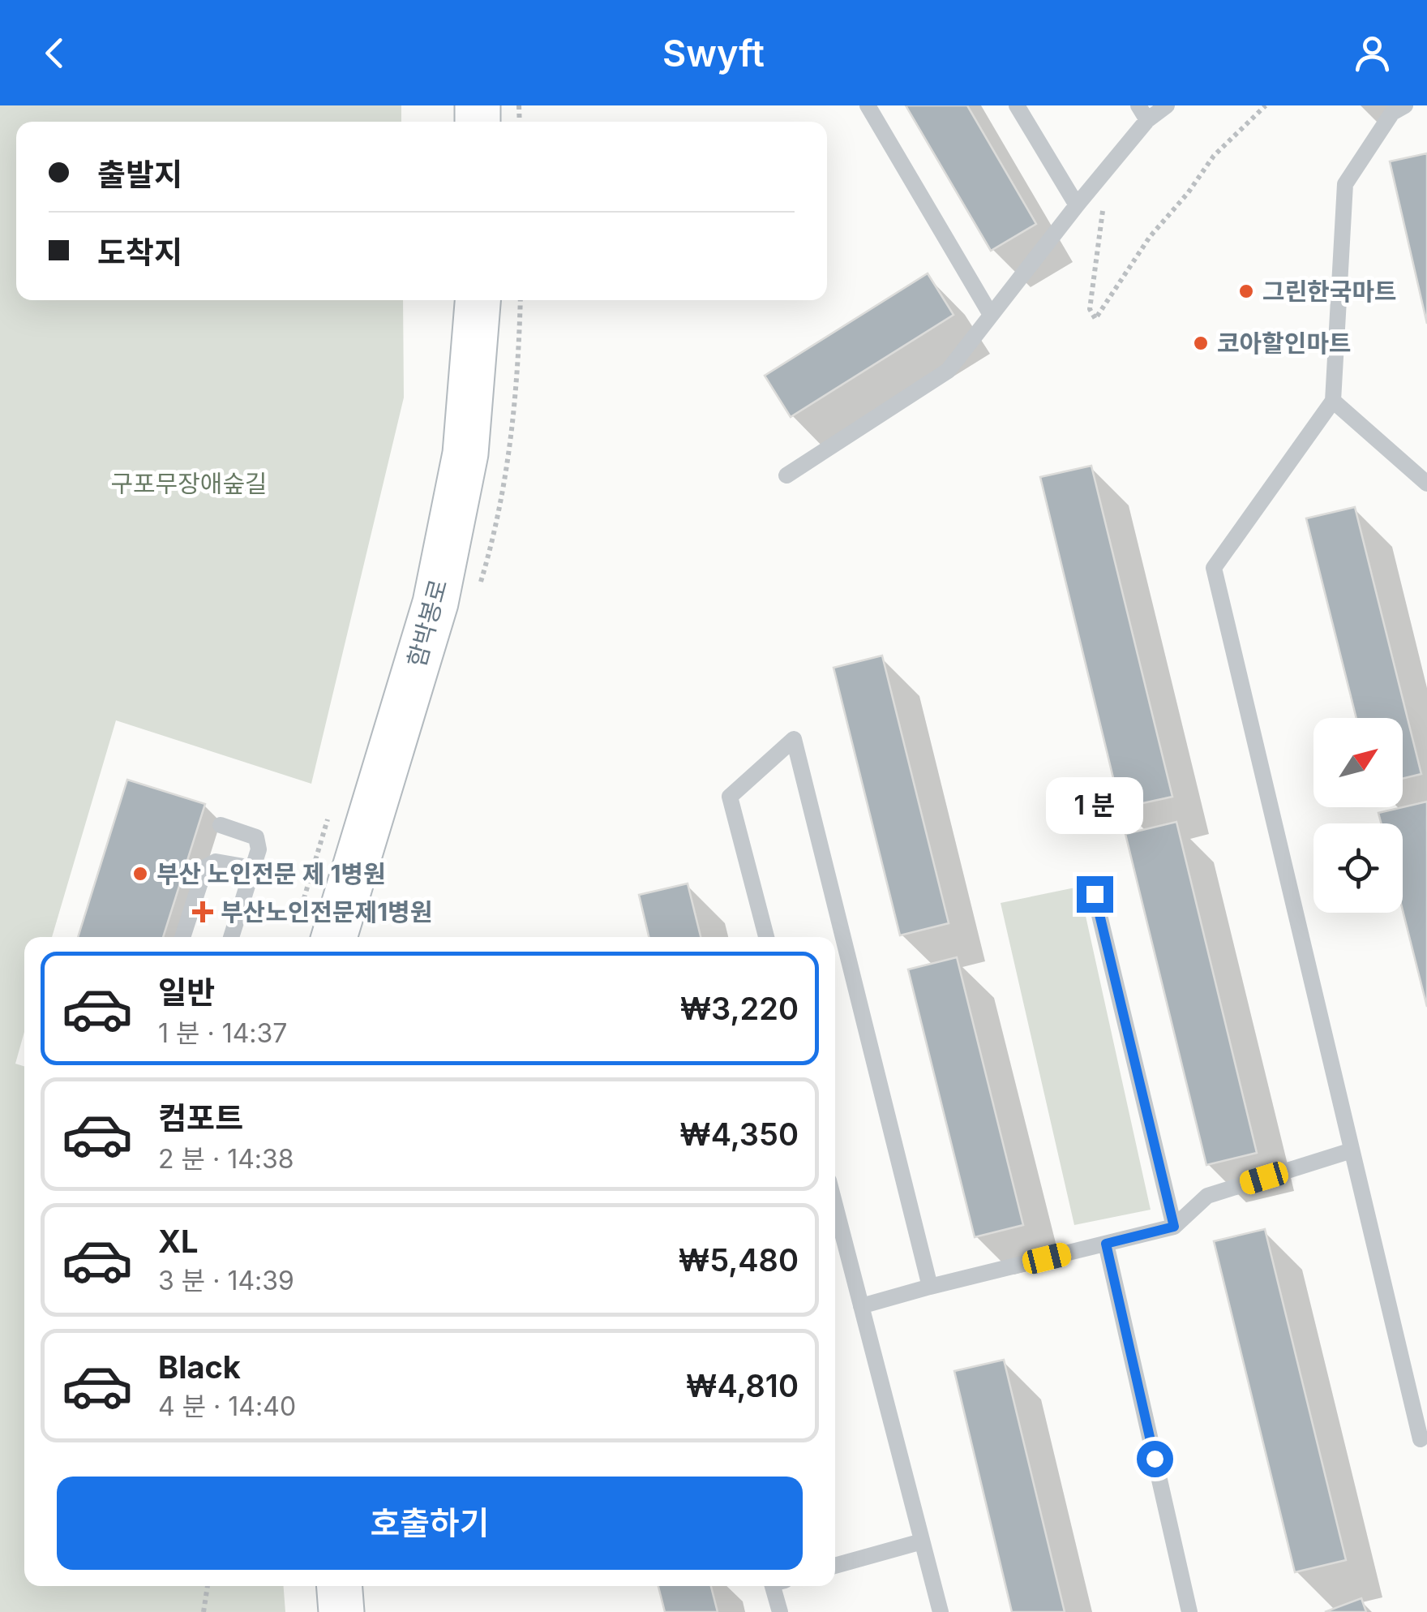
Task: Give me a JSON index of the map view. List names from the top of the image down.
{
  "streets": {
    "main road": ["함박봉로"]
  },
  "parks": ["구포무장애숲길"],
  "places": {
    "other": ["그린한국마트", "코아할인마트", "부산 노인전문 제 1병원"],
    "health": ["부산노인전문제1병원"]
  },
  "north": "top right",
  "page": {
    "header": "Swyft",
    "banner": ["출발지", "도착지"],
    "bubble": "1 분",
    "list": [
      {
        "name": "일반",
        "note": "1 분 · 14:37",
        "value": "₩3,220"
      },
      {
        "name": "컴포트",
        "note": "2 분 · 14:38",
        "value": "₩4,350"
      },
      {
        "name": "XL",
        "note": "3 분 · 14:39",
        "value": "₩5,480"
      },
      {
        "name": "Black",
        "note": "4 분 · 14:40",
        "value": "₩4,810"
      }
    ],
    "buttons": "호출하기"
  }
}
